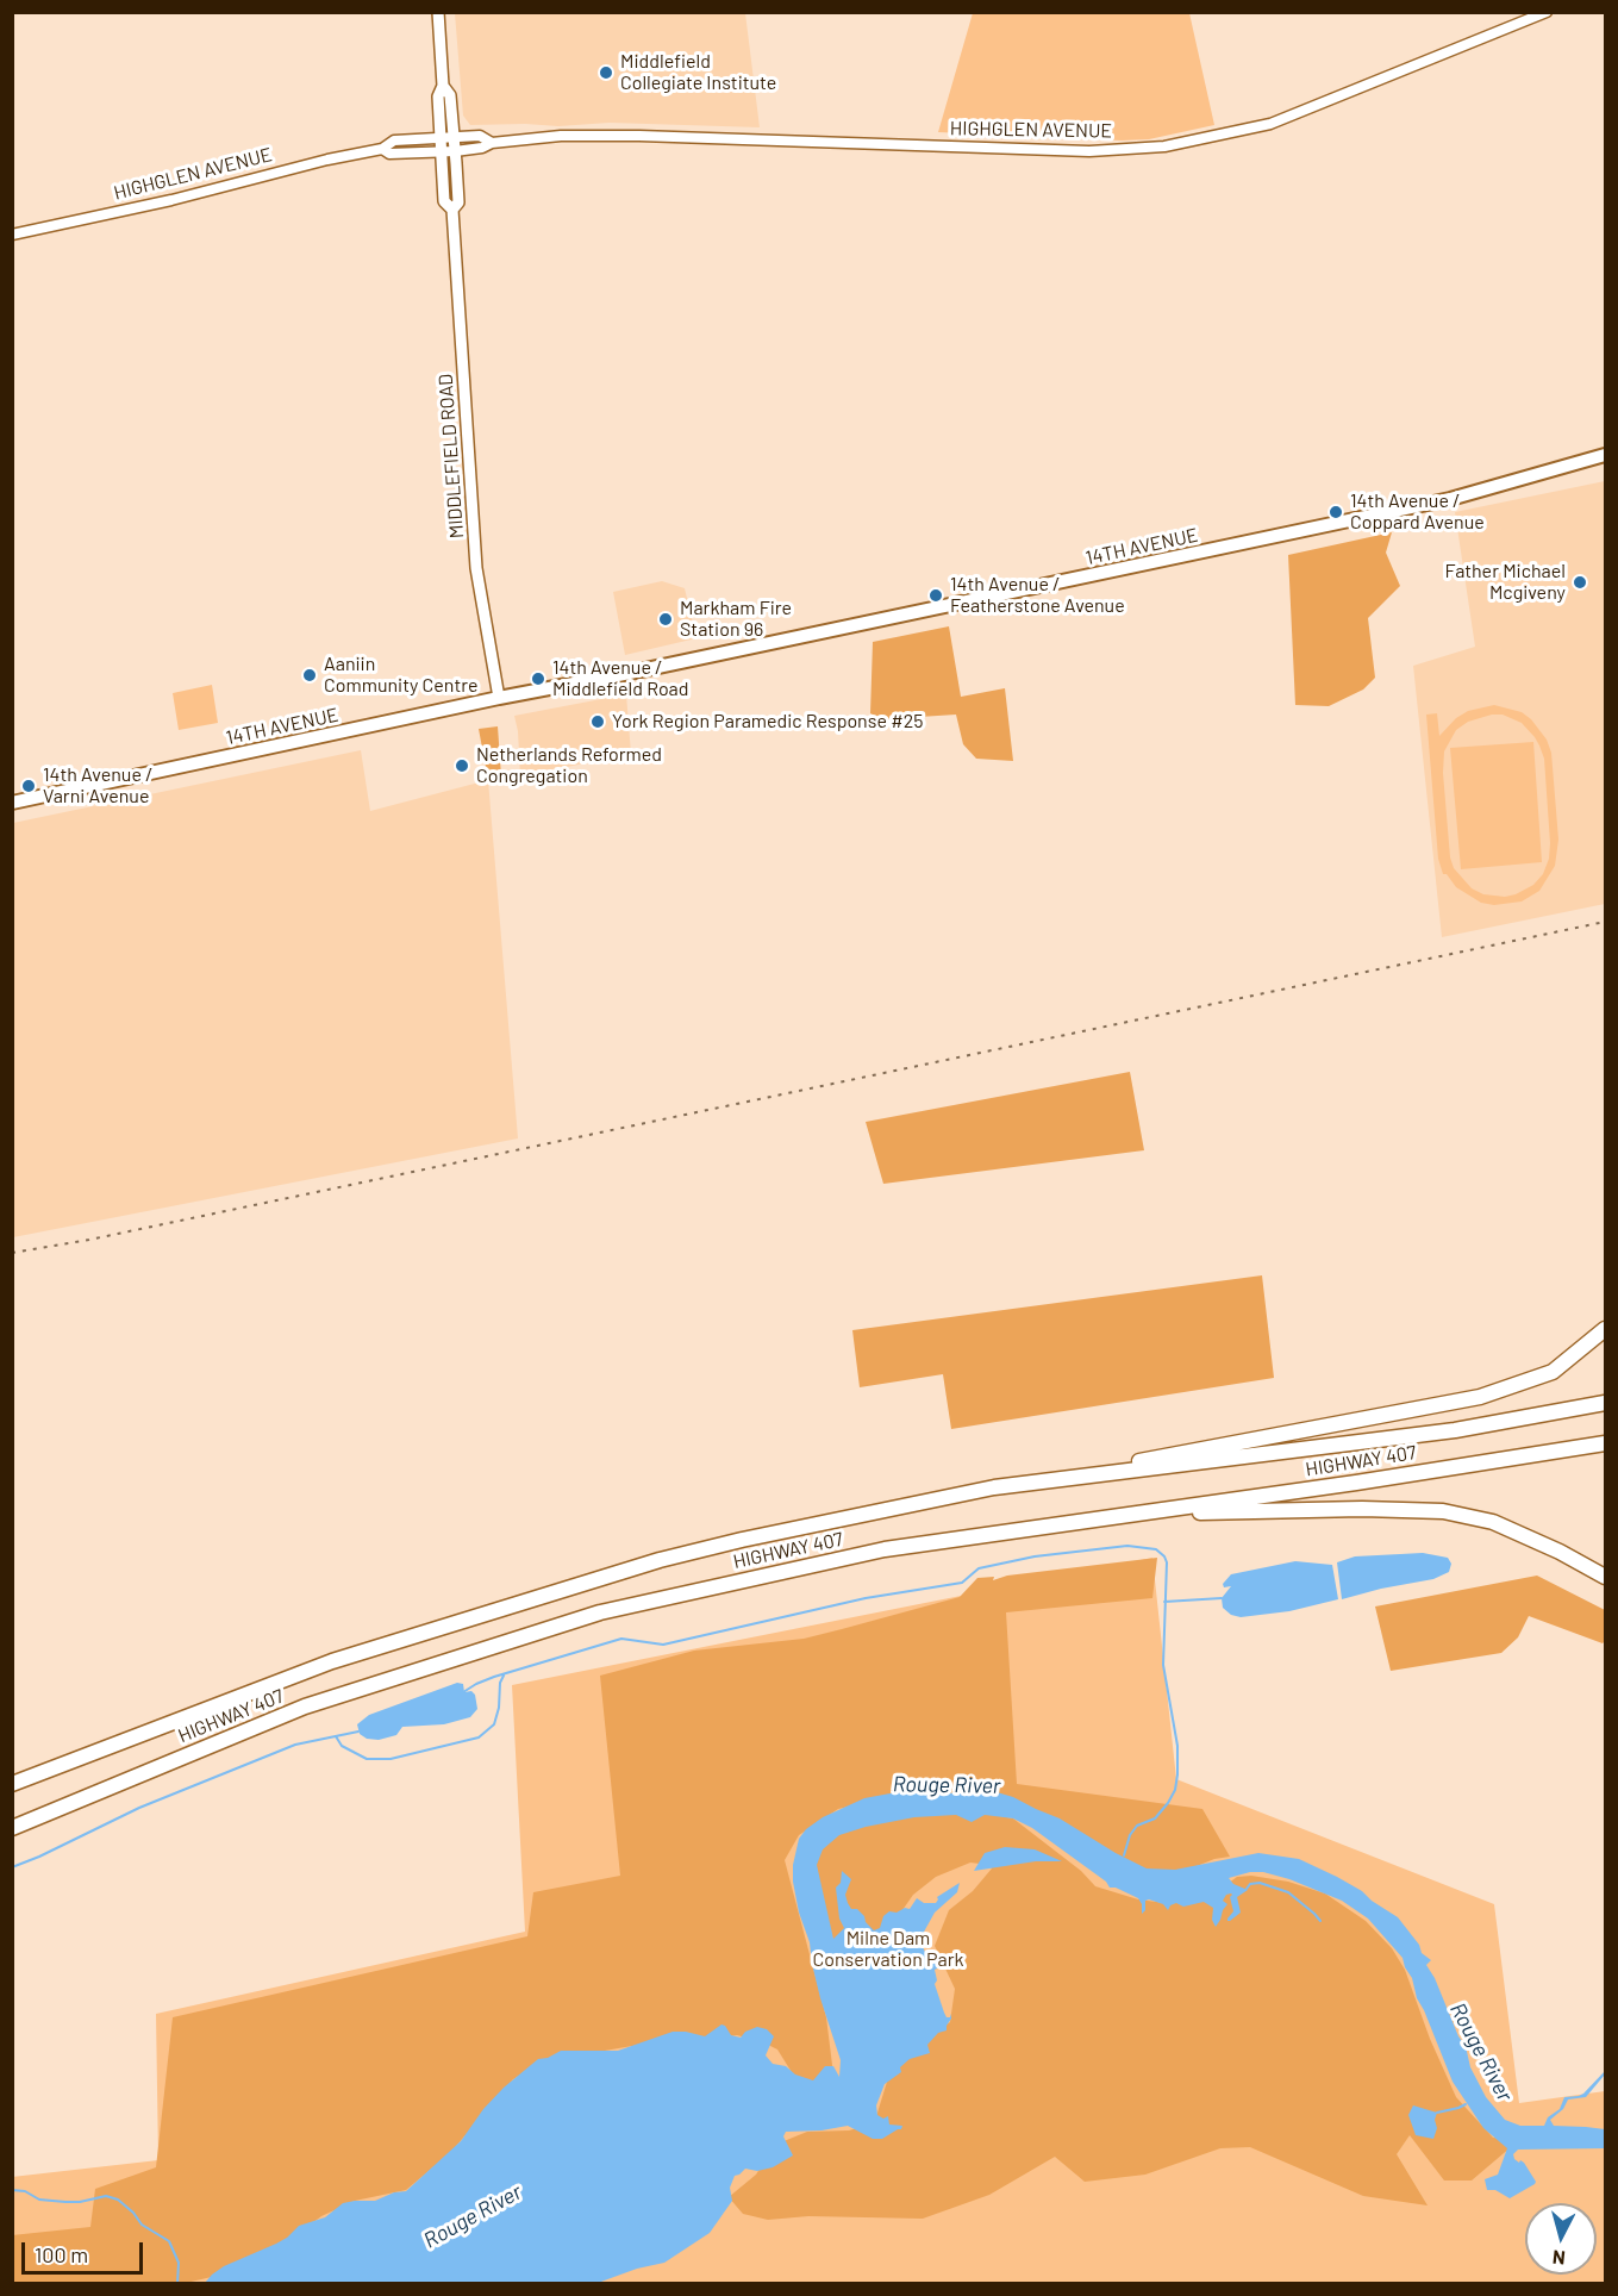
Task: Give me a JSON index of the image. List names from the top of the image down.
{
  "streets": {
    "highway": ["HIGHWAY 407"],
    "main road": ["MIDDLEFIELD ROAD", "14TH AVENUE"],
    "street": ["HIGHGLEN AVENUE"]
  },
  "crossings": [
    ["HIGHGLEN AVENUE", "MIDDLEFIELD ROAD"],
    ["MIDDLEFIELD ROAD", "14TH AVENUE"]
  ],
  "water": ["Rouge River"],
  "parks": ["Milne Dam Conservation Park"],
  "places": [
    "Middlefield Collegiate Institute",
    "14th Avenue / Coppard Avenue",
    "Father Michael Mcgiveny",
    "14th Avenue / Featherstone Avenue",
    "Markham Fire Station 96",
    "Aaniin Community Centre",
    "14th Avenue / Middlefield Road",
    "York Region Paramedic Response #25",
    "Netherlands Reformed Congregation",
    "14th Avenue / Varni Avenue"
  ],
  "scale_bar": "100 m",
  "north": "bottom"
}
